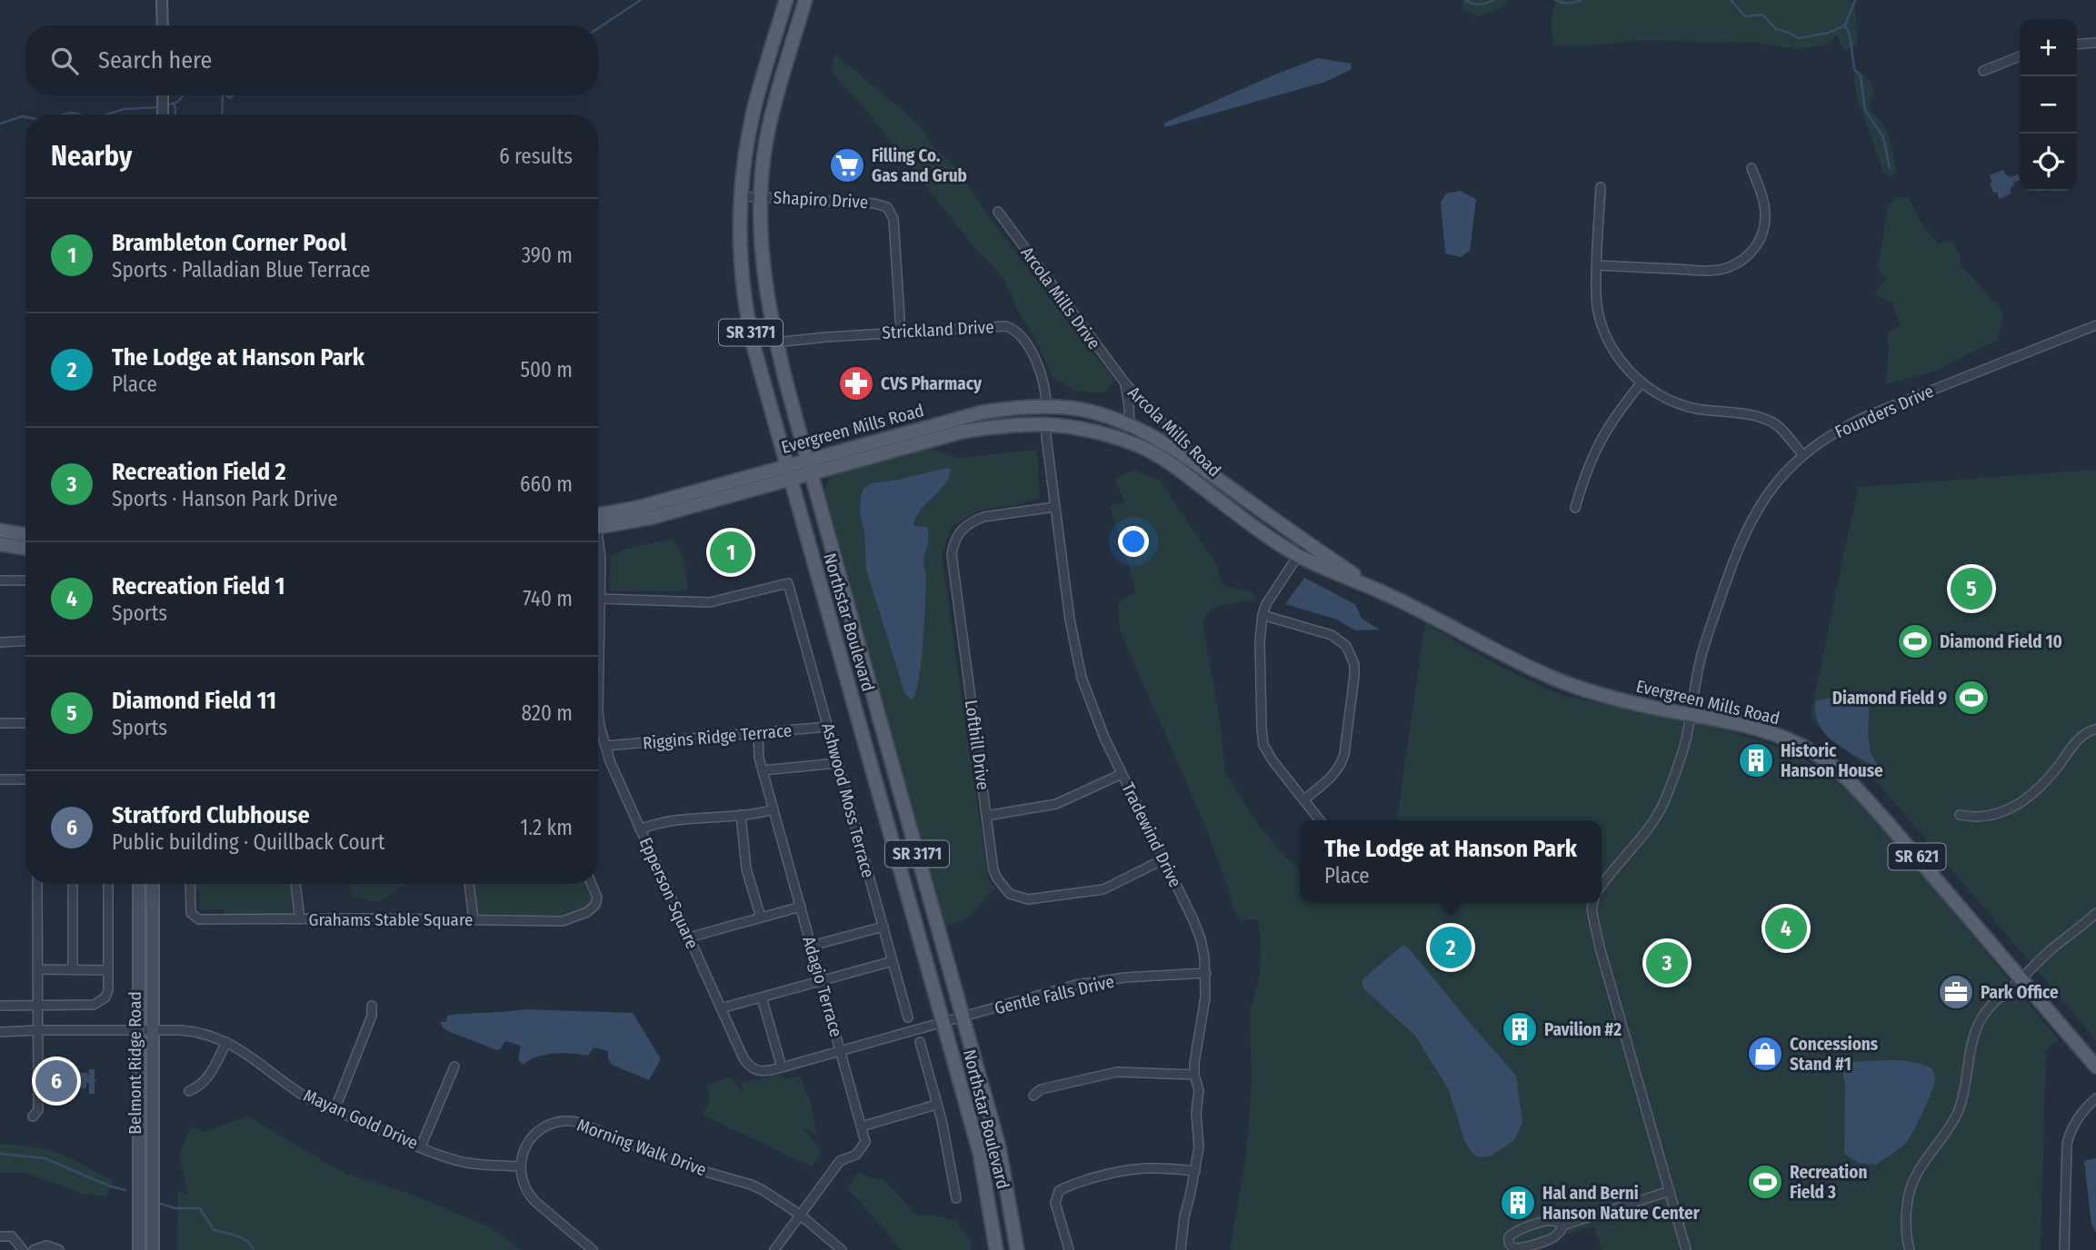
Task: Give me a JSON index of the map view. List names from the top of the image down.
{
  "streets": {
    "main road": [
      "SR 3171",
      "Evergreen Mills Road",
      "Northstar Boulevard",
      "SR 621",
      "Belmont Ridge Road"
    ],
    "street": [
      "Shapiro Drive",
      "Arcola Mills Drive",
      "Strickland Drive",
      "Founders Drive",
      "Arcola Mills Road",
      "Riggins Ridge Terrace",
      "Lofthill Drive",
      "Ashwood Moss Terrace",
      "Tradewind Drive",
      "Epperson Square",
      "Grahams Stable Square",
      "Adagio Terrace",
      "Gentle Falls Drive",
      "Mayan Gold Drive",
      "Morning Walk Drive"
    ]
  },
  "crossings": [
    ["Shapiro Drive", "Strickland Drive"],
    ["Shapiro Drive", "Northstar Boulevard"],
    ["Arcola Mills Drive", "Arcola Mills Road"],
    ["Strickland Drive", "Evergreen Mills Road"],
    ["Strickland Drive", "Northstar Boulevard"],
    ["Founders Drive", "Evergreen Mills Road"],
    ["Evergreen Mills Road", "Arcola Mills Road"],
    ["Evergreen Mills Road", "Northstar Boulevard"],
    ["Evergreen Mills Road", "Tradewind Drive"],
    ["Northstar Boulevard", "Epperson Square"],
    ["Northstar Boulevard", "Gentle Falls Drive"],
    ["Riggins Ridge Terrace", "Ashwood Moss Terrace"],
    ["Riggins Ridge Terrace", "Epperson Square"],
    ["Riggins Ridge Terrace", "Adagio Terrace"],
    ["Lofthill Drive", "Tradewind Drive"],
    ["Ashwood Moss Terrace", "Epperson Square"],
    ["Tradewind Drive", "Gentle Falls Drive"],
    ["Epperson Square", "Adagio Terrace"],
    ["Epperson Square", "Gentle Falls Drive"],
    ["Adagio Terrace", "Morning Walk Drive"],
    ["Belmont Ridge Road", "Mayan Gold Drive"],
    ["Mayan Gold Drive", "Morning Walk Drive"]
  ],
  "places": {
    "supermarket": ["Filling Co. Gas and Grub"],
    "pharmacy": ["CVS Pharmacy"],
    "sports": ["Diamond Field 10", "Diamond Field 9", "Recreation Field 3"],
    "building": ["Historic Hanson House", "Pavilion #2", "Hal and Berni Hanson Nature Center"],
    "office": ["Park Office"],
    "shop": ["Concessions Stand #1"]
  },
  "page": {
    "map_buttons": ["+", "−"],
    "search": "Search here",
    "heading": ["Nearby", "6 results"],
    "list": [
      {
        "mark": "1",
        "name": "Brambleton Corner Pool",
        "note": "Sports · Palladian Blue Terrace",
        "value": "390 m"
      },
      {
        "mark": "2",
        "name": "The Lodge at Hanson Park",
        "note": "Place",
        "value": "500 m"
      },
      {
        "mark": "3",
        "name": "Recreation Field 2",
        "note": "Sports · Hanson Park Drive",
        "value": "660 m"
      },
      {
        "mark": "4",
        "name": "Recreation Field 1",
        "note": "Sports",
        "value": "740 m"
      },
      {
        "mark": "5",
        "name": "Diamond Field 11",
        "note": "Sports",
        "value": "820 m"
      },
      {
        "mark": "6",
        "name": "Stratford Clubhouse",
        "note": "Public building · Quillback Court",
        "value": "1.2 km"
      }
    ],
    "pins": [
      "1",
      "5",
      "4",
      "2",
      "3",
      "6"
    ],
    "popup": ["The Lodge at Hanson Park", "Place"]
  }
}
